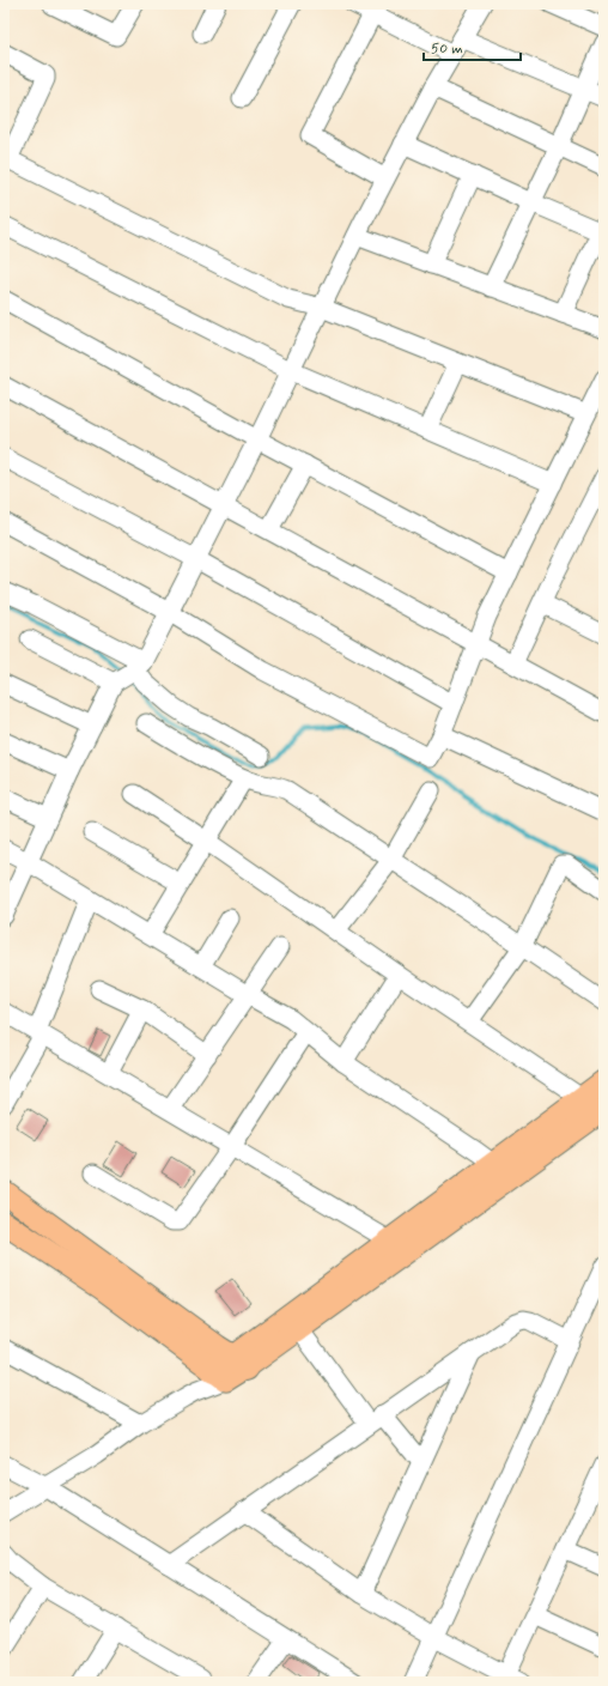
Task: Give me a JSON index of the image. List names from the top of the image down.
{
  "scale_bar": "50 m"
}
